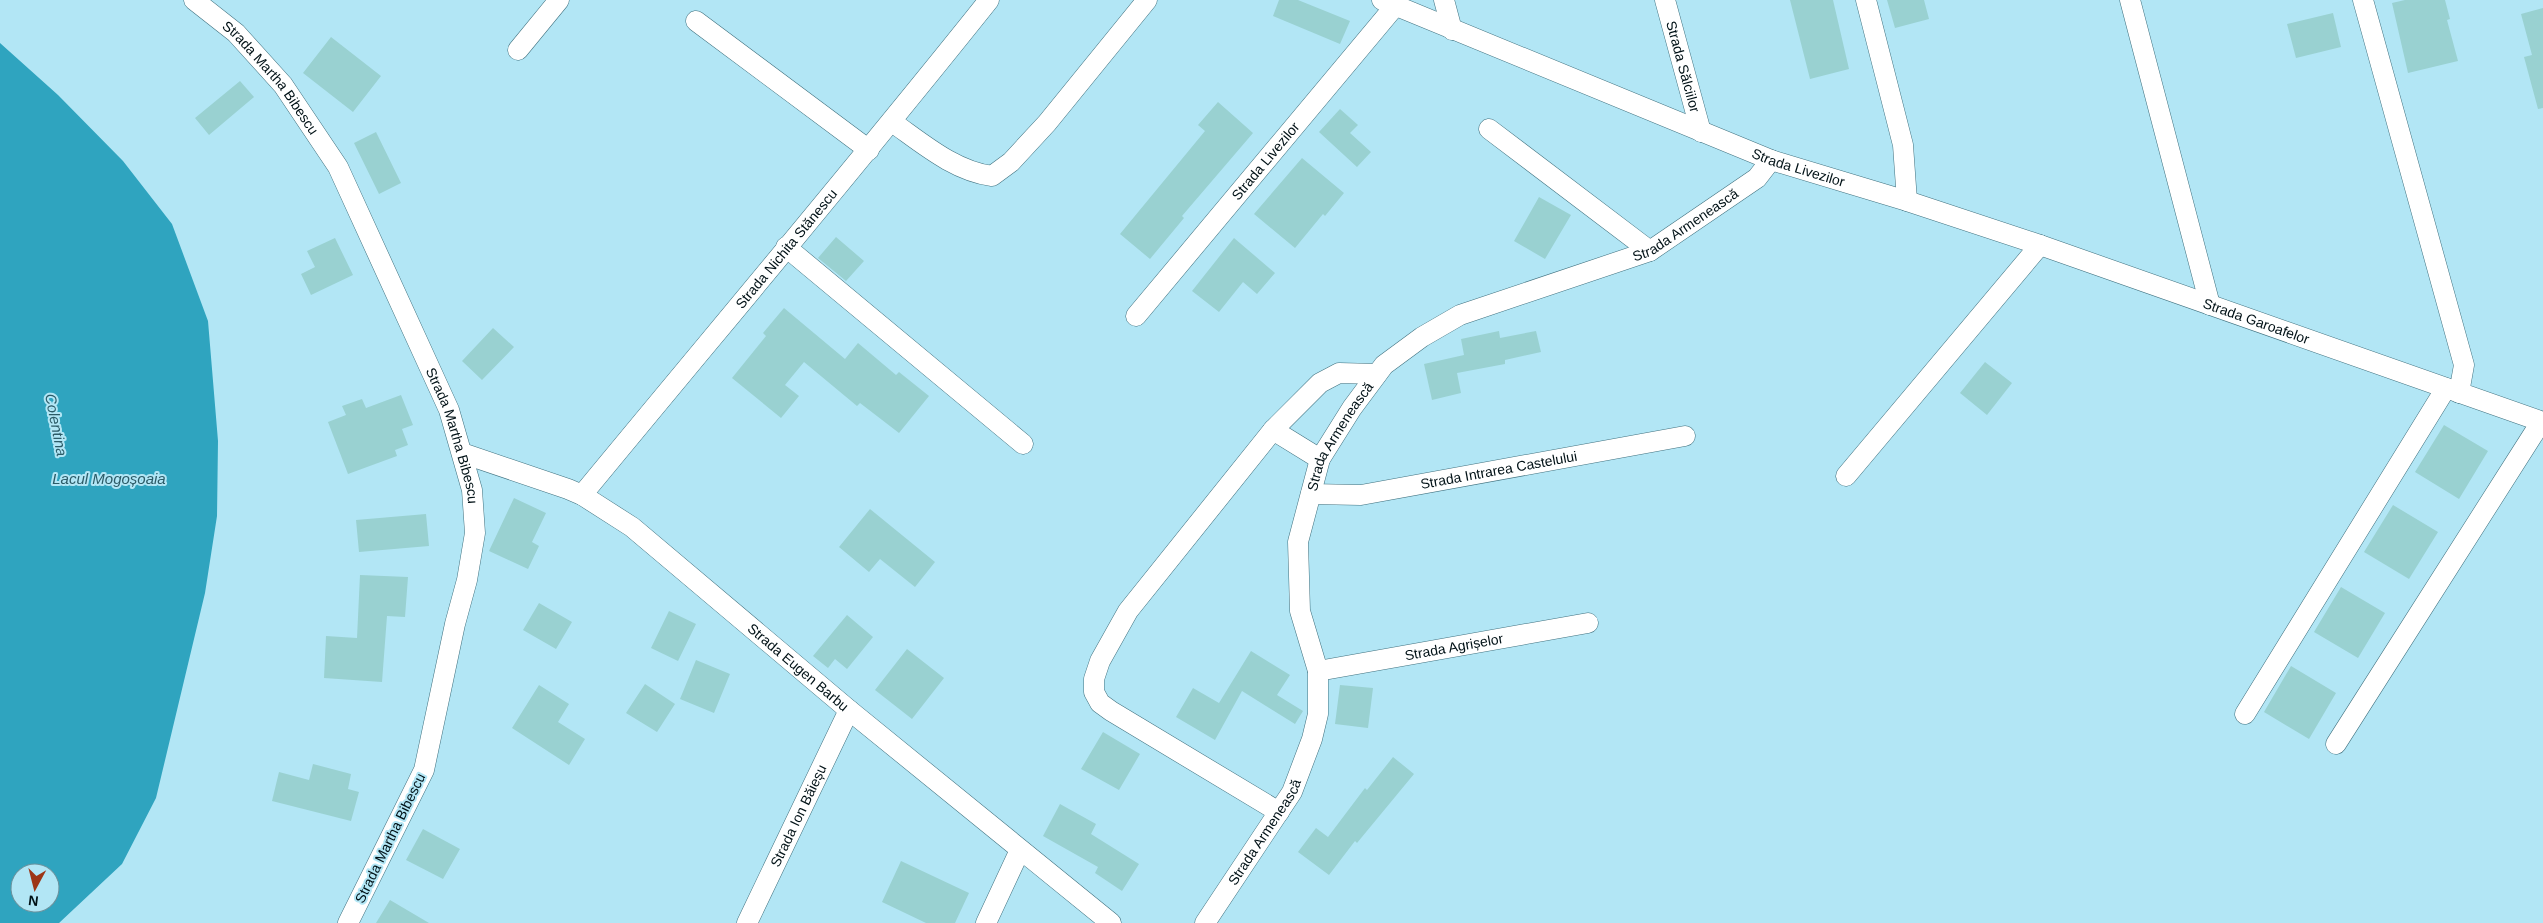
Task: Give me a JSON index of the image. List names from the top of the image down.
{
  "streets": {
    "street": [
      "Strada Sălciilor",
      "Strada Martha Bibescu",
      "Strada Livezilor",
      "Strada Armenească",
      "Strada Nichita Stănescu",
      "Strada Garoafelor",
      "Strada Intrarea Castelului",
      "Strada Agrișelor",
      "Strada Eugen Barbu",
      "Strada Ion Băieșu"
    ]
  },
  "crossings": [
    ["Strada Sălciilor", "Strada Livezilor"],
    ["Strada Martha Bibescu", "Strada Eugen Barbu"],
    ["Strada Livezilor", "Strada Armenească"],
    ["Strada Livezilor", "Strada Garoafelor"],
    ["Strada Armenească", "Strada Intrarea Castelului"],
    ["Strada Armenească", "Strada Agrișelor"],
    ["Strada Nichita Stănescu", "Strada Eugen Barbu"],
    ["Strada Eugen Barbu", "Strada Ion Băieșu"]
  ],
  "water": ["Colentina", "Lacul Mogoșoaia"],
  "north": "bottom"
}
